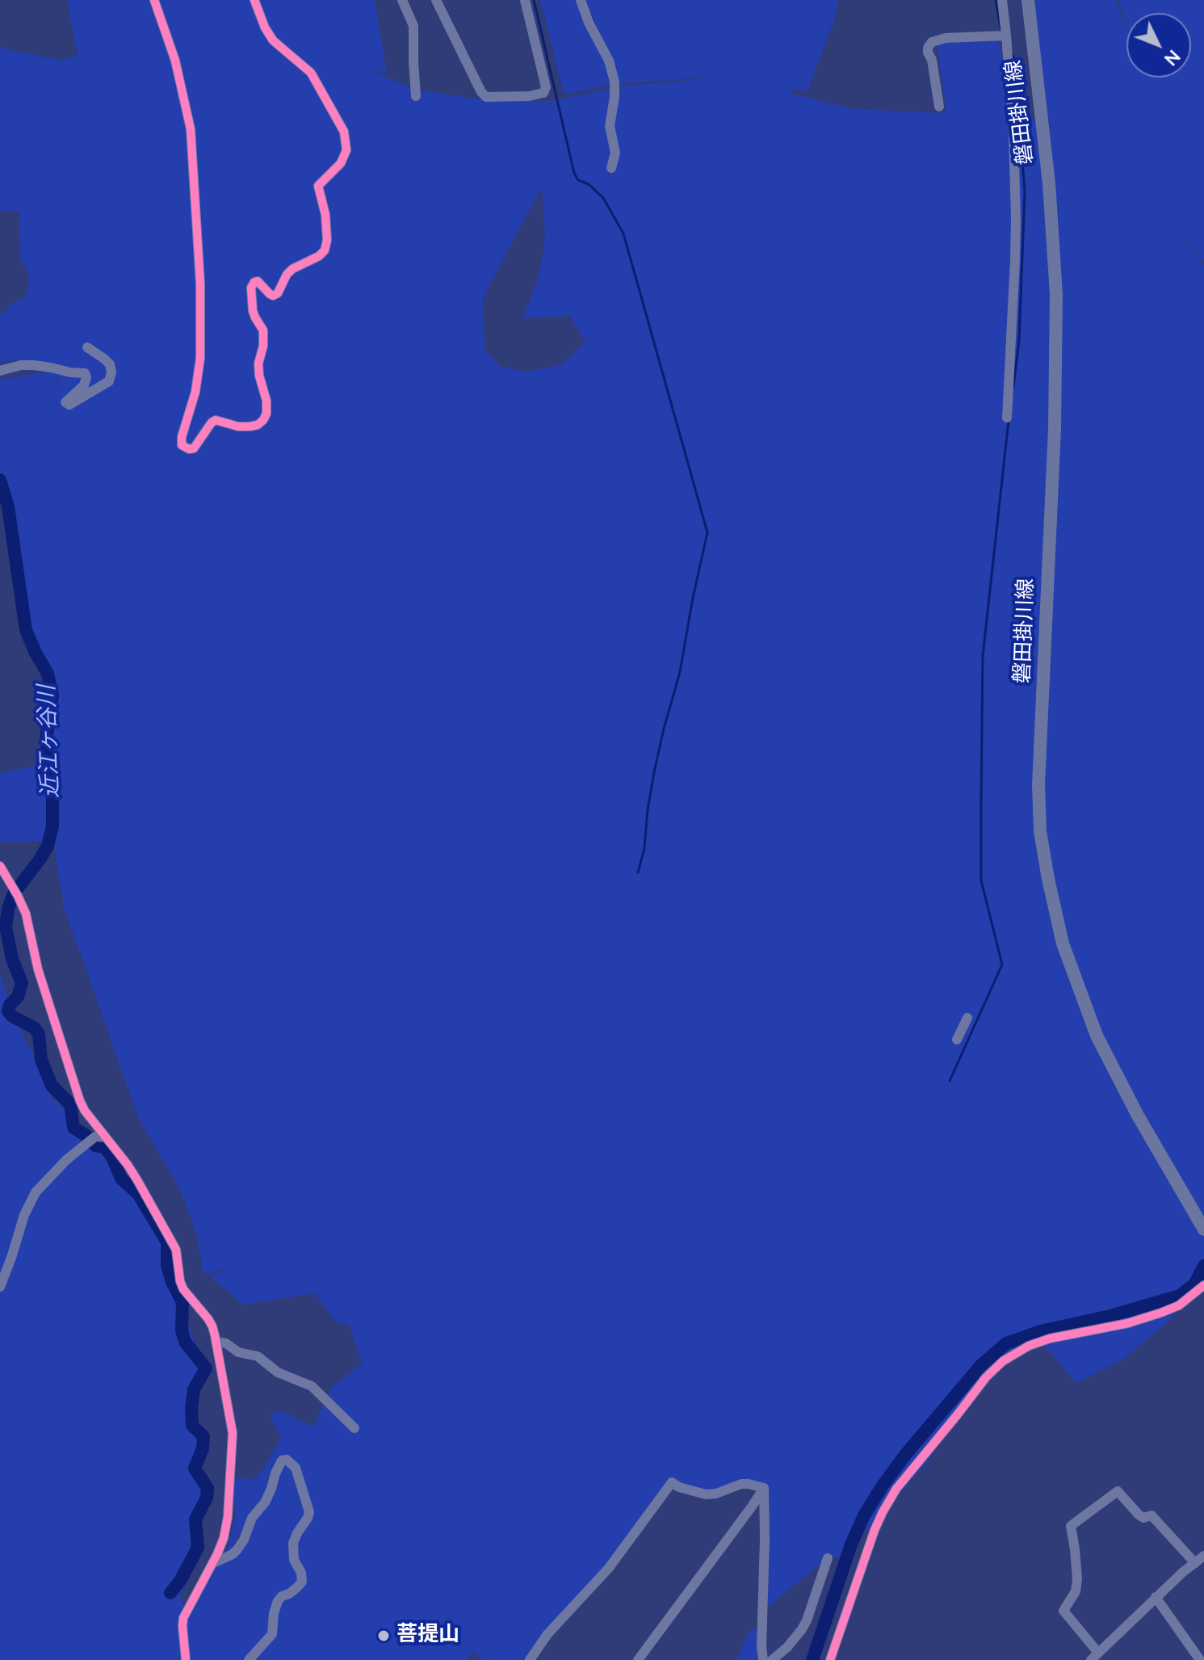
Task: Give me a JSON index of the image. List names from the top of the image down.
{
  "streets": {
    "main road": ["磐田掛川線"]
  },
  "water": ["近江ヶ谷川"],
  "places": ["菩提山"],
  "north": "bottom right"
}
